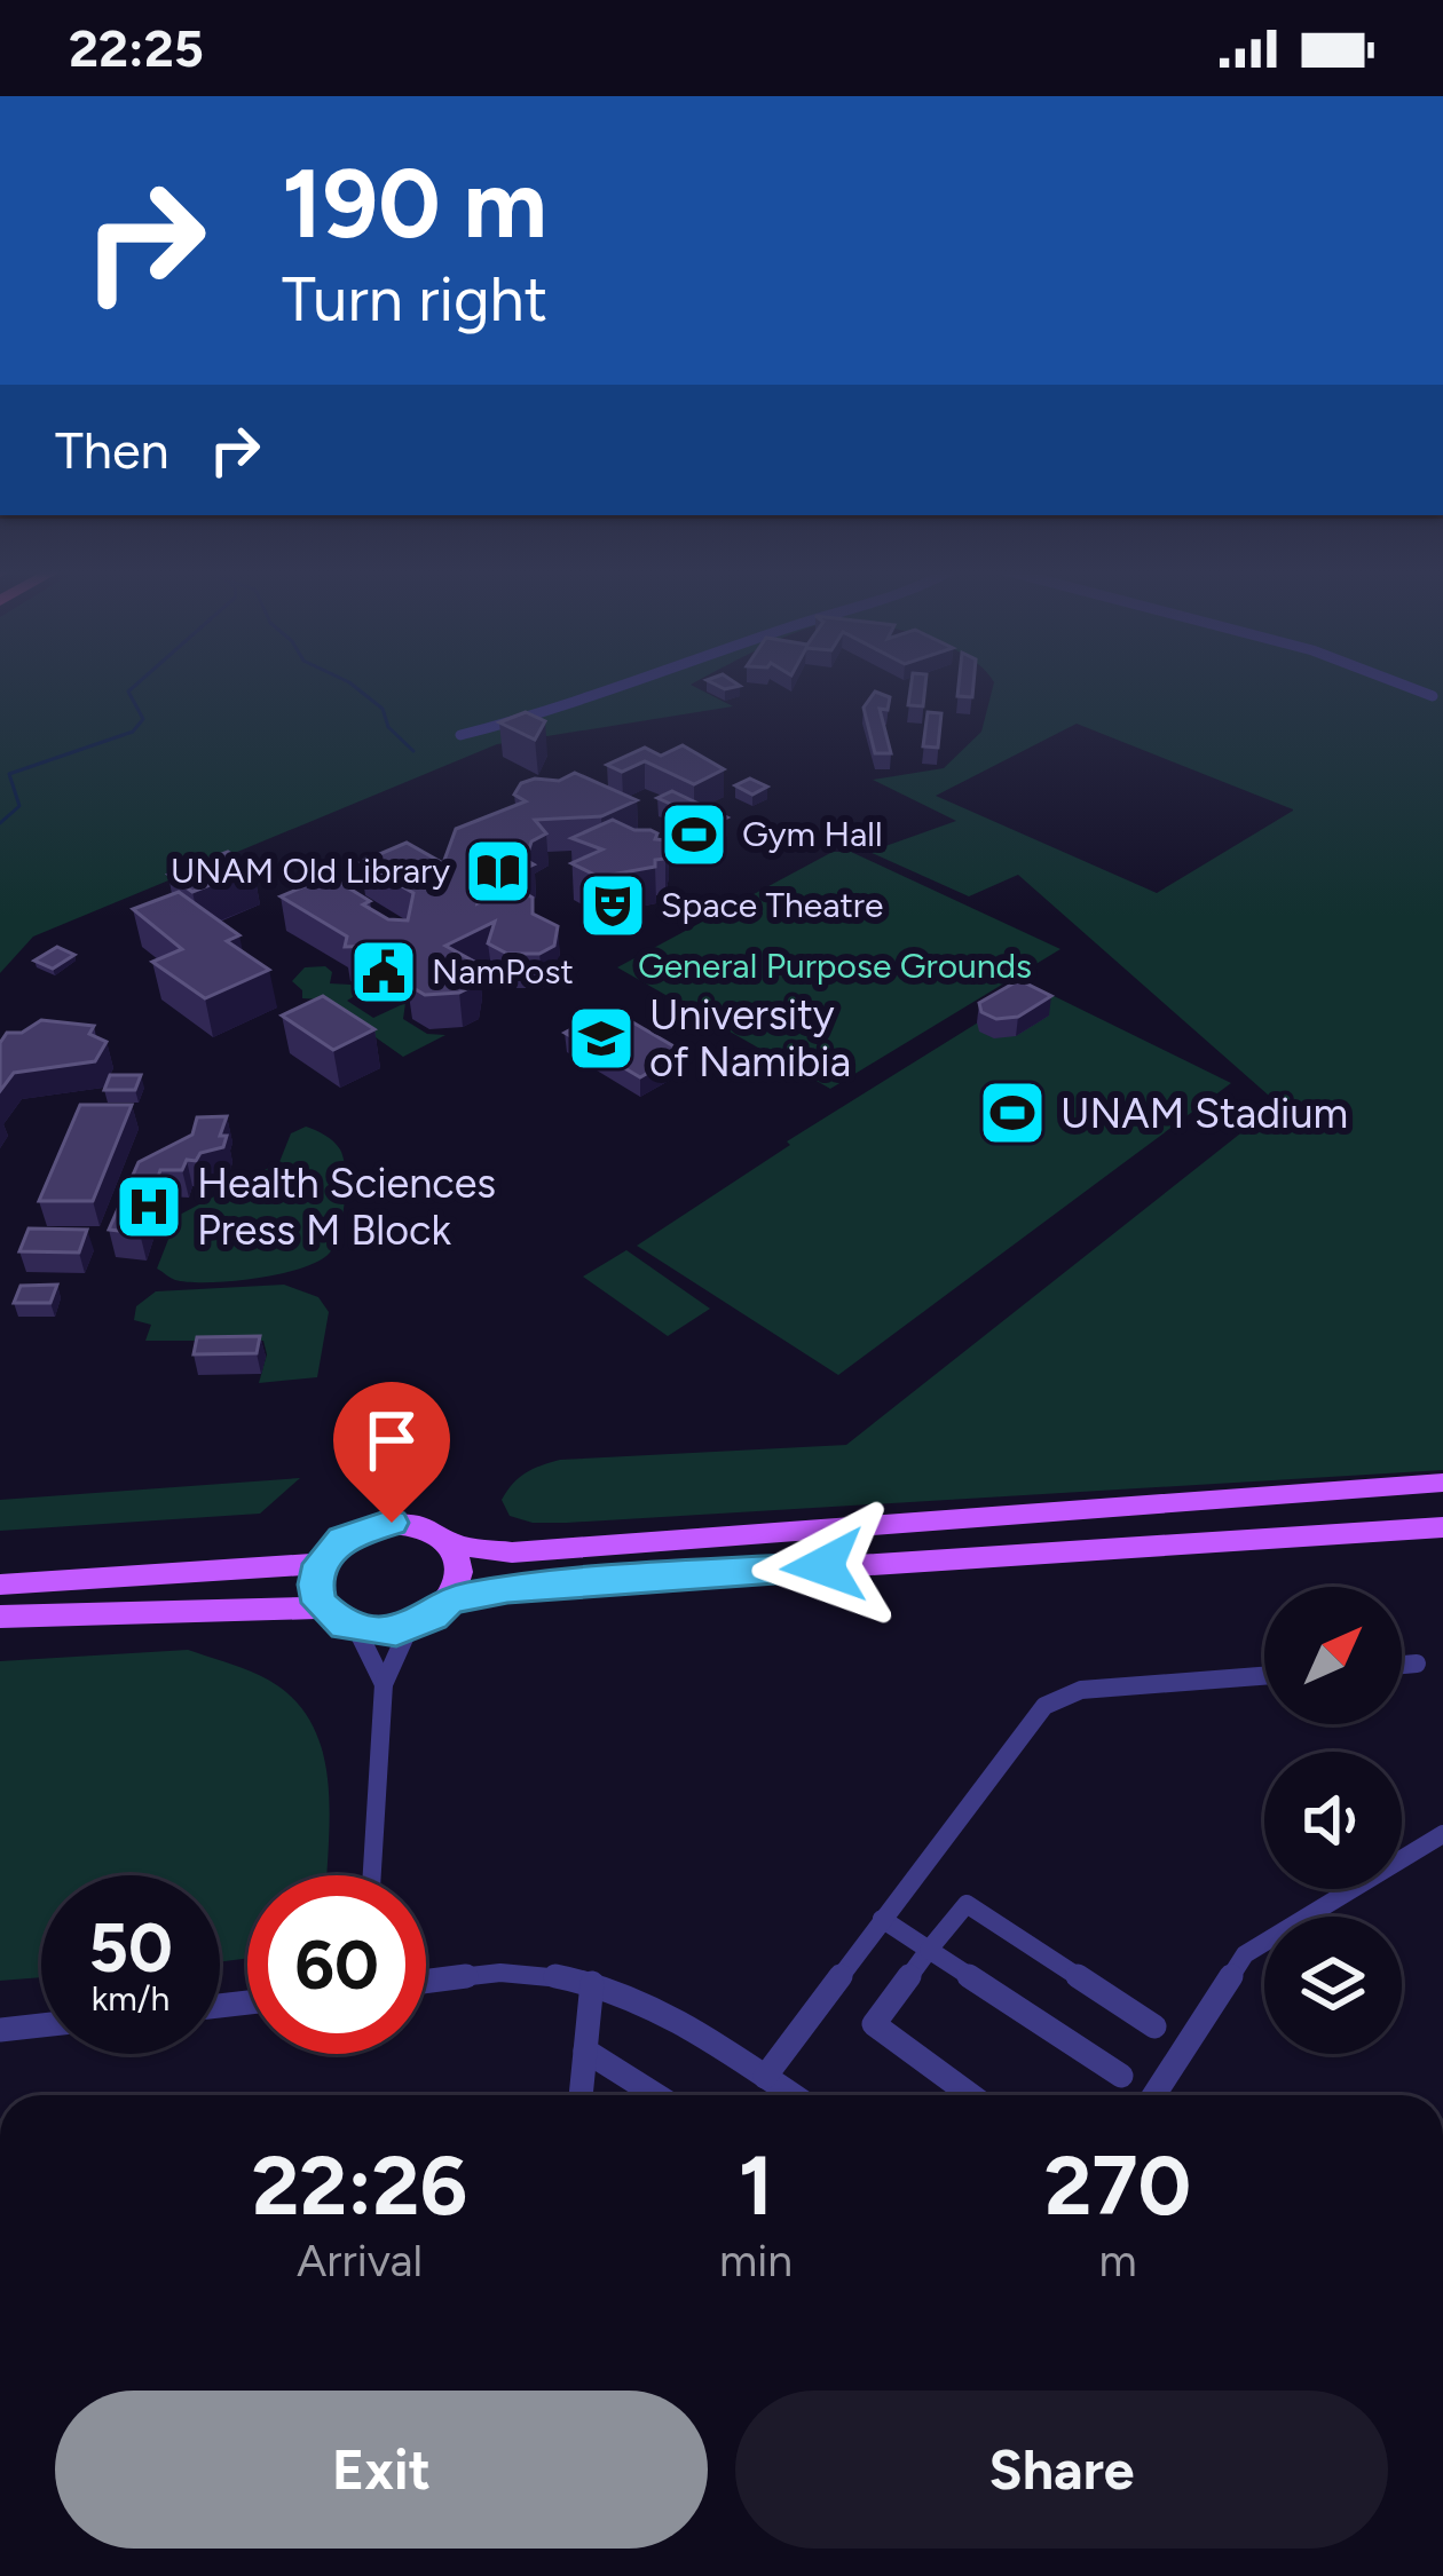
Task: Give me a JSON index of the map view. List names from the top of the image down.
{
  "parks": ["General Purpose Grounds"],
  "places": {
    "sports": ["Gym Hall", "UNAM Stadium"],
    "library": ["UNAM Old Library"],
    "theatre": ["Space Theatre"],
    "public building": ["NamPost"],
    "school or university": ["University of Namibia"],
    "hospital": ["Health Sciences Press M Block"]
  },
  "north": "top right",
  "page": {
    "status": "22:25",
    "turn": ["190 m", "Turn right"],
    "then": "Then",
    "speed": "50 km/h",
    "limit": "60",
    "eta": [
      "22:26",
      "Arrival",
      "1",
      "min",
      "270",
      "m"
    ],
    "buttons": ["Exit", "Share"]
  }
}
